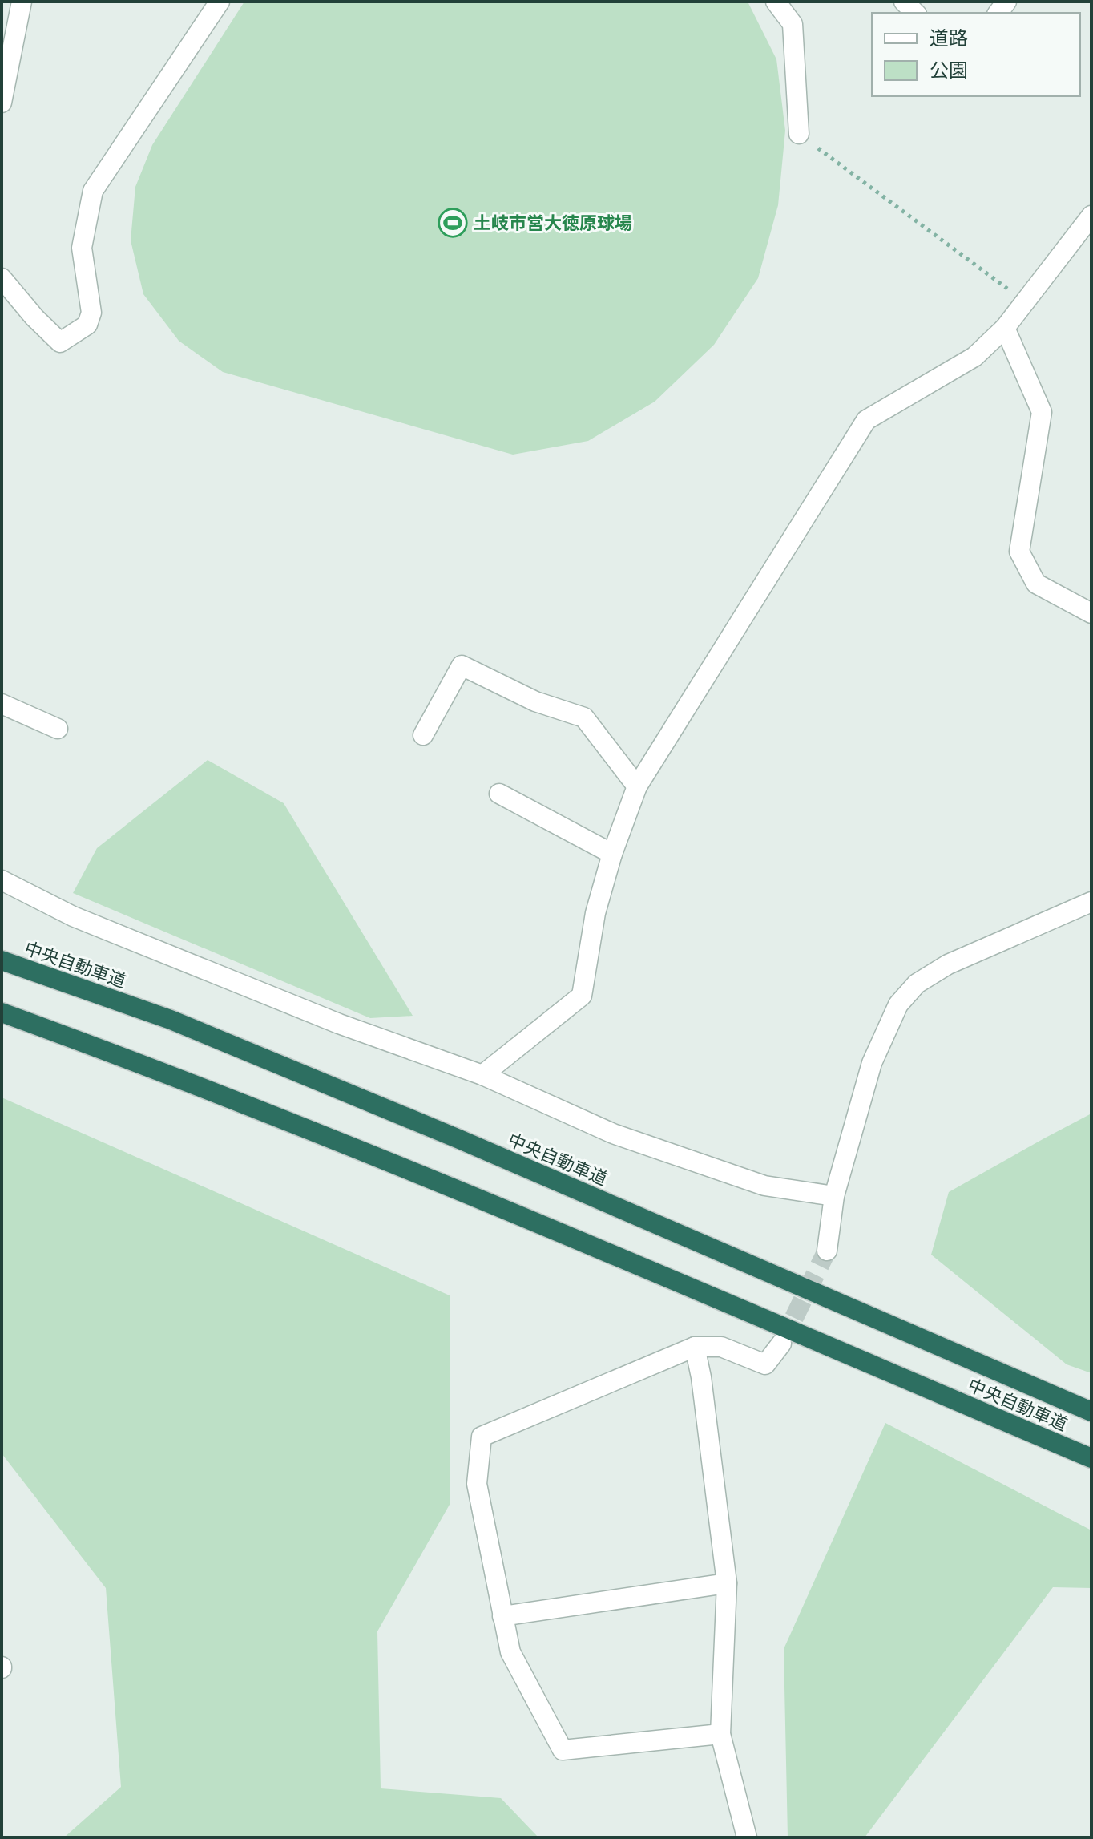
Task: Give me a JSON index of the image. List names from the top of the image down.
{
  "streets": {
    "highway": ["中央自動車道"]
  },
  "places": {
    "sports": ["土岐市営大徳原球場"]
  },
  "legend": ["道路", "公園"]
}
